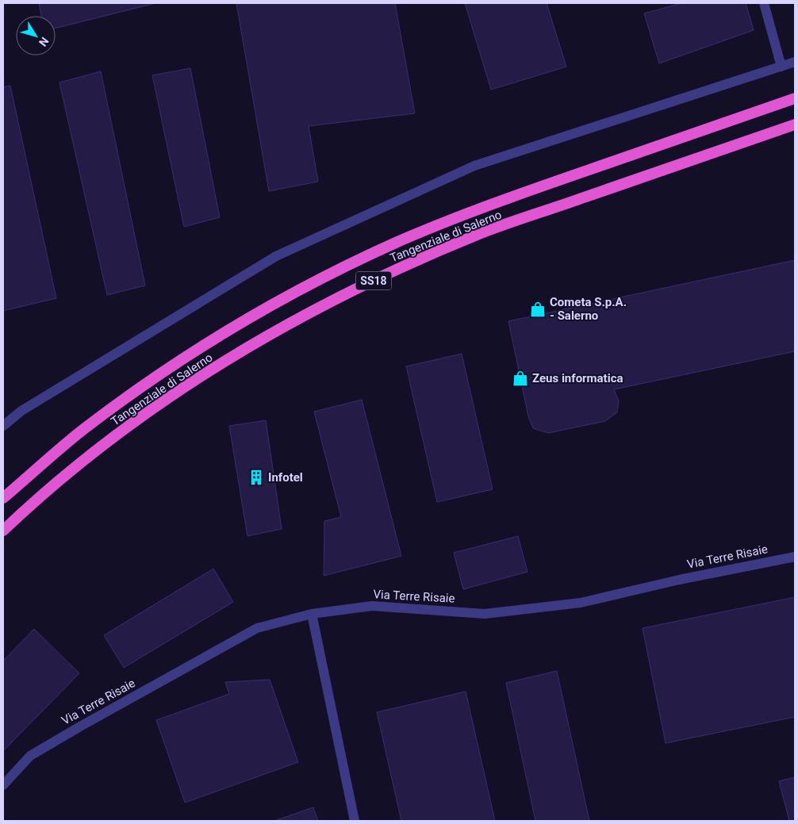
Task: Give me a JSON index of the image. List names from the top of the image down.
{
  "streets": {
    "highway": ["Tangenziale di Salerno", "SS18"],
    "street": ["Via Terre Risaie"]
  },
  "places": {
    "shop": ["Cometa S.p.A. - Salerno", "Zeus informatica"],
    "building": ["Infotel"]
  },
  "north": "bottom right"
}
